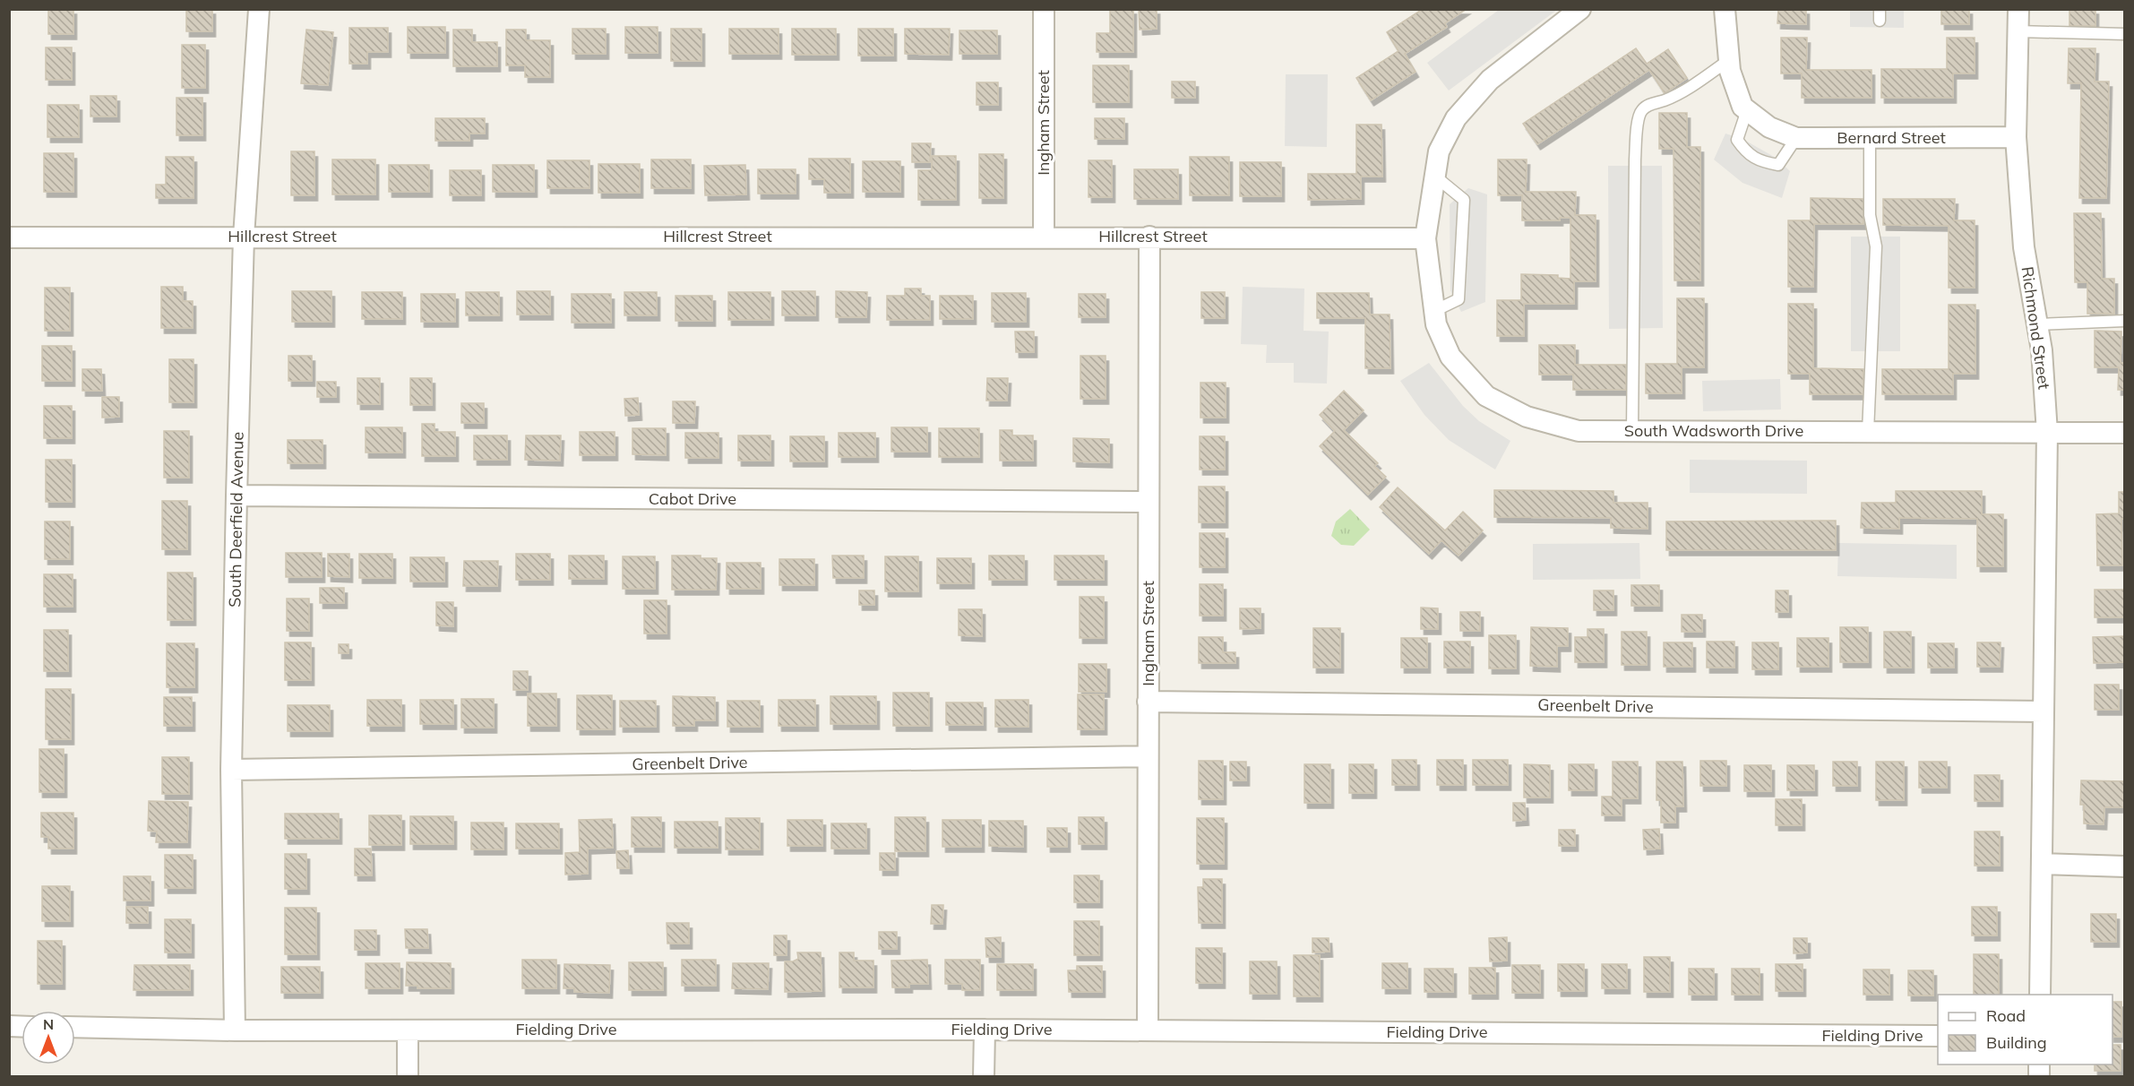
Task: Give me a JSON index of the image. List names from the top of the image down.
{
  "streets": {
    "street": [
      "Ingham Street",
      "Bernard Street",
      "Hillcrest Street",
      "Richmond Street",
      "South Wadsworth Drive",
      "Cabot Drive",
      "South Deerfield Avenue",
      "Greenbelt Drive",
      "Fielding Drive"
    ]
  },
  "crossings": [
    ["Ingham Street", "Hillcrest Street"],
    ["Ingham Street", "Cabot Drive"],
    ["Ingham Street", "Greenbelt Drive"],
    ["Ingham Street", "Fielding Drive"],
    ["Bernard Street", "Richmond Street"],
    ["Hillcrest Street", "South Wadsworth Drive"],
    ["Hillcrest Street", "South Deerfield Avenue"],
    ["Richmond Street", "South Wadsworth Drive"],
    ["Richmond Street", "Greenbelt Drive"],
    ["Cabot Drive", "South Deerfield Avenue"],
    ["South Deerfield Avenue", "Greenbelt Drive"],
    ["South Deerfield Avenue", "Fielding Drive"]
  ],
  "legend": ["Road", "Building"],
  "north": "top"
}
